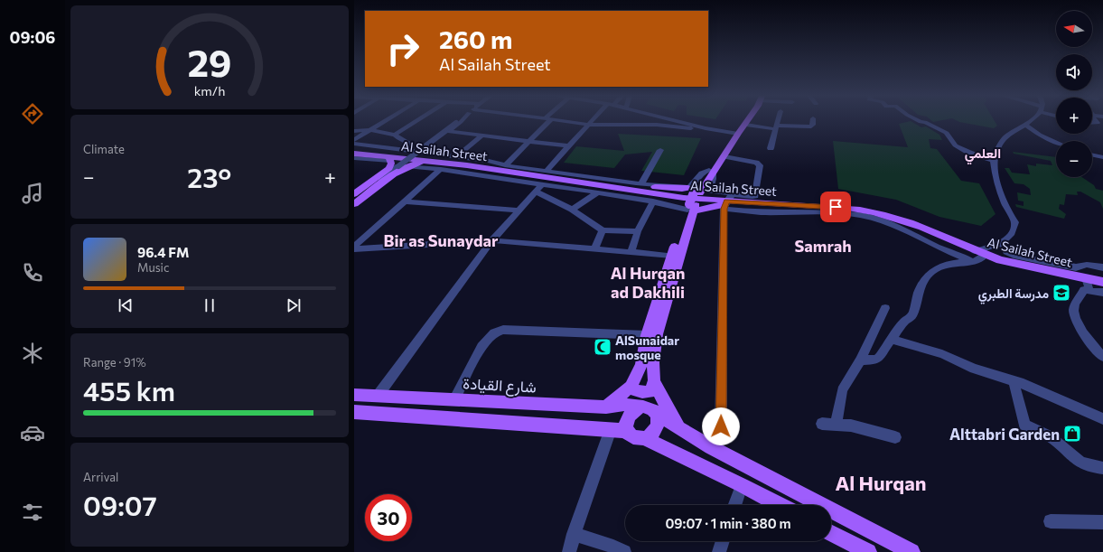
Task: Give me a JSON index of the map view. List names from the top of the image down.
{
  "streets": {
    "main road": ["Al Sailah Street", "شارع القيادة"]
  },
  "districts": [
    "العلمي",
    "Bir as Sunaydar",
    "Samrah",
    "Al Hurqan ad Dakhili",
    "Al Hurqan"
  ],
  "places": {
    "school or university": ["مدرسة الطبري"],
    "mosque": ["AlSunaidar mosque"],
    "shop": ["Alttabri Garden"]
  },
  "north": "left",
  "page": {
    "tabs": "09:06",
    "map_buttons": ["+", "−"],
    "turn": ["260 m", "Al Sailah Street"],
    "tile": [
      "Climate",
      ["Range · 91%", "455 km"],
      ["Arrival", "09:07"]
    ],
    "heat": ["−", "23°", "+"],
    "song": ["96.4 FM", "Music"],
    "limit": "30",
    "trip": "09:07 · 1 min · 380 m",
    "gauge": ["29", "km/h"]
  }
}
